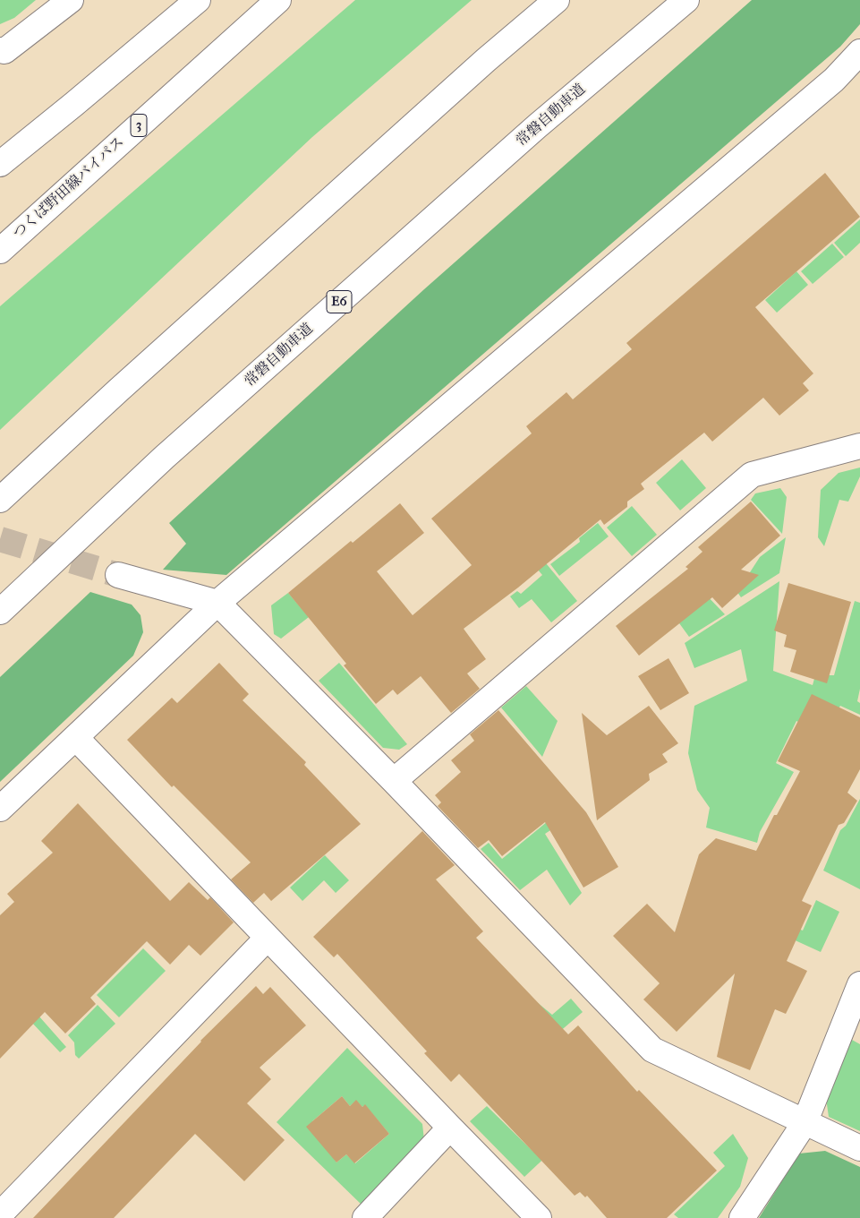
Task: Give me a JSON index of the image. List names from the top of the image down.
{
  "streets": {
    "main road": [
      "常磐自動車道",
      "3",
      "つくば野田線バイパス",
      "E6"
    ]
  }
}
